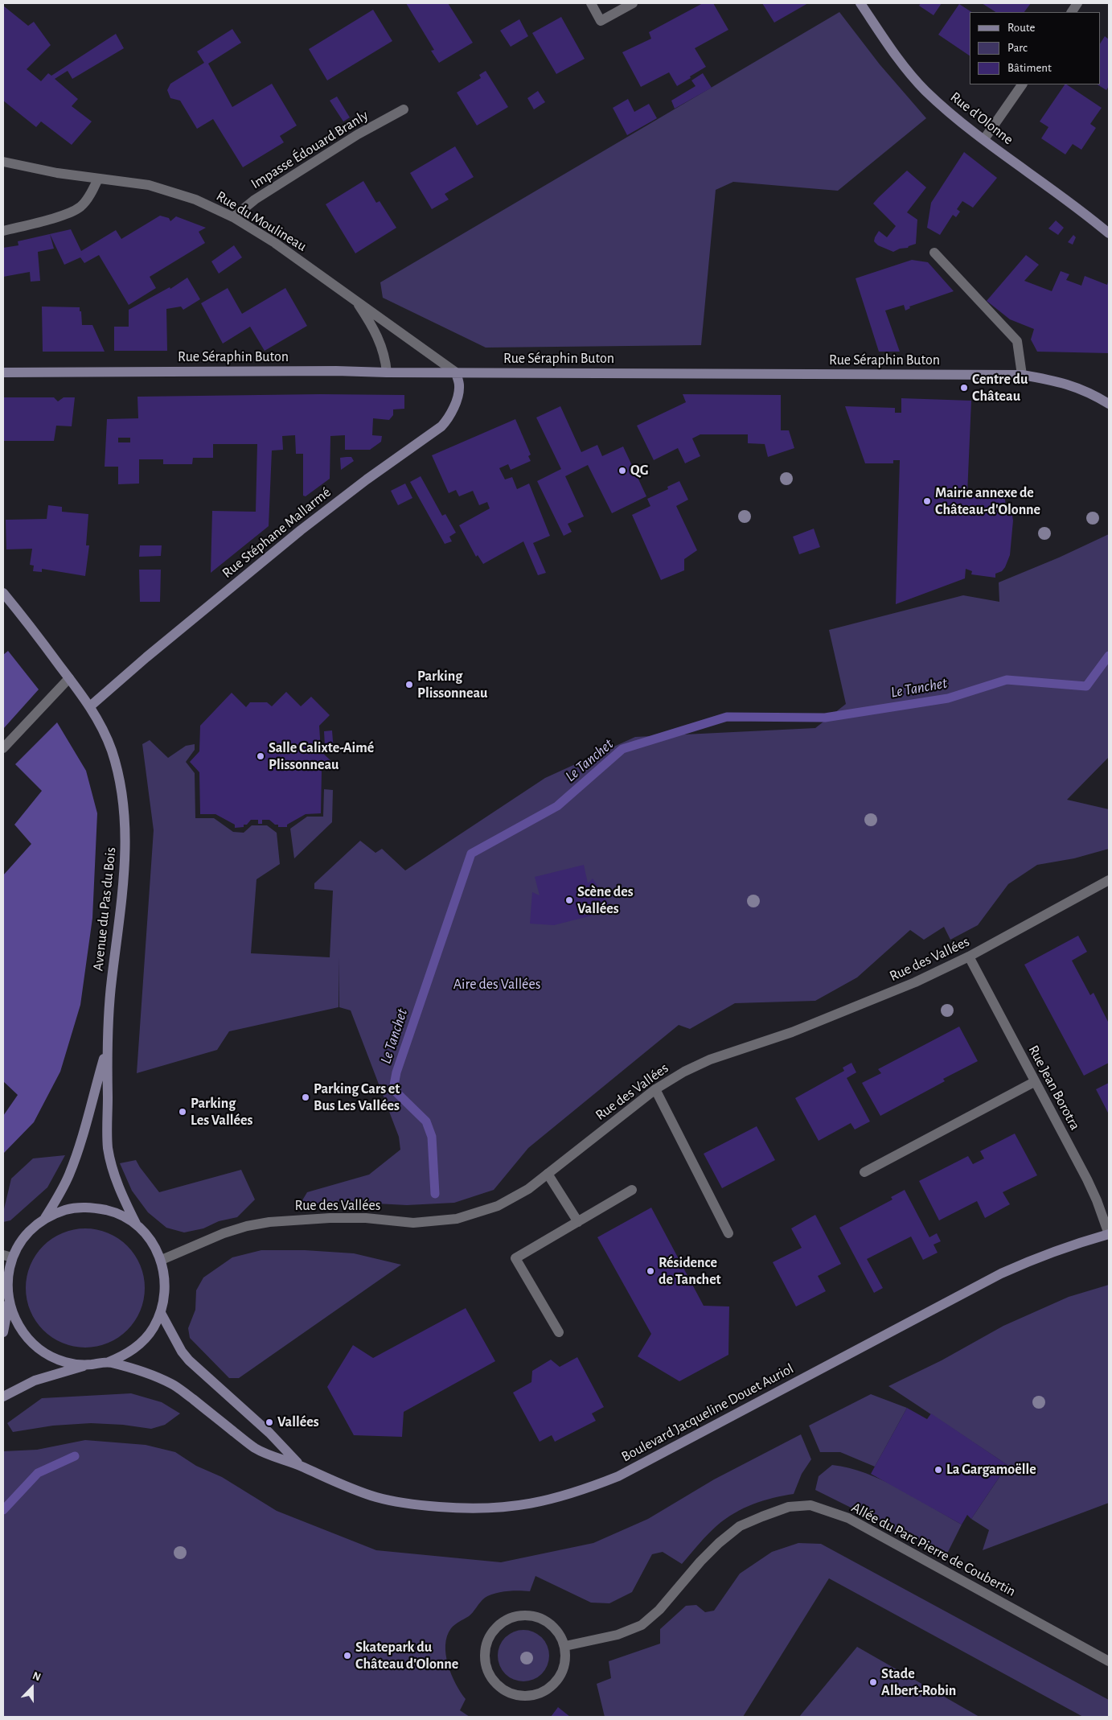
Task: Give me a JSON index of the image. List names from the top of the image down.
{
  "streets": {
    "main road": [
      "Rue d'Olonne",
      "Rue Séraphin Buton",
      "Rue Stéphane Mallarmé",
      "Avenue du Pas du Bois",
      "Boulevard Jacqueline Douet Auriol"
    ],
    "street": [
      "Impasse Édouard Branly",
      "Rue du Moulineau",
      "Rue des Vallées",
      "Rue Jean Borotra",
      "Allée du Parc Pierre de Coubertin"
    ]
  },
  "crossings": [
    ["Impasse Édouard Branly", "Rue du Moulineau"],
    ["Rue du Moulineau", "Rue Séraphin Buton"],
    ["Rue du Moulineau", "Rue Stéphane Mallarmé"],
    ["Rue Séraphin Buton", "Rue Stéphane Mallarmé"],
    ["Rue Stéphane Mallarmé", "Avenue du Pas du Bois"],
    ["Rue des Vallées", "Rue Jean Borotra"],
    ["Rue Jean Borotra", "Boulevard Jacqueline Douet Auriol"]
  ],
  "water": ["Le Tanchet"],
  "parks": ["Aire des Vallées"],
  "places": [
    "Centre du Château",
    "QG",
    "Mairie annexe de Château-d'Olonne",
    "Parking Plissonneau",
    "Salle Calixte-Aimé Plissonneau",
    "Scène des Vallées",
    "Parking Cars et Bus Les Vallées",
    "Parking Les Vallées",
    "Résidence de Tanchet",
    "Vallées",
    "La Gargamoëlle",
    "Skatepark du Château d'Olonne",
    "Stade Albert-Robin"
  ],
  "legend": ["Route", "Parc", "Bâtiment"],
  "north": "top"
}
